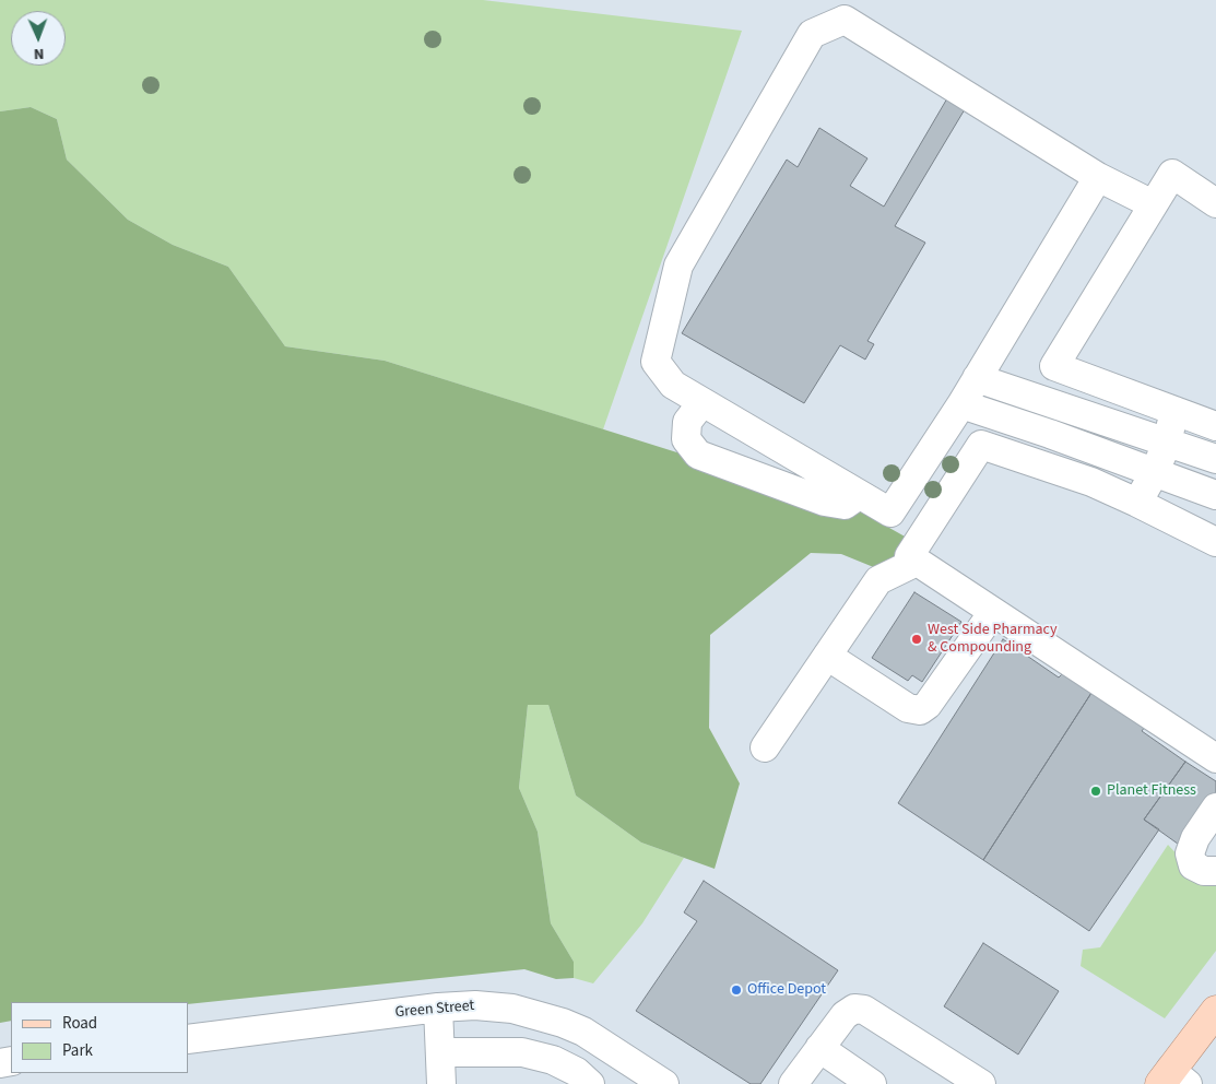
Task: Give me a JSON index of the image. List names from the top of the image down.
{
  "streets": {
    "street": ["Green Street"]
  },
  "places": ["West Side Pharmacy & Compounding", "Planet Fitness", "Office Depot"],
  "legend": ["Road", "Park"],
  "north": "bottom"
}
